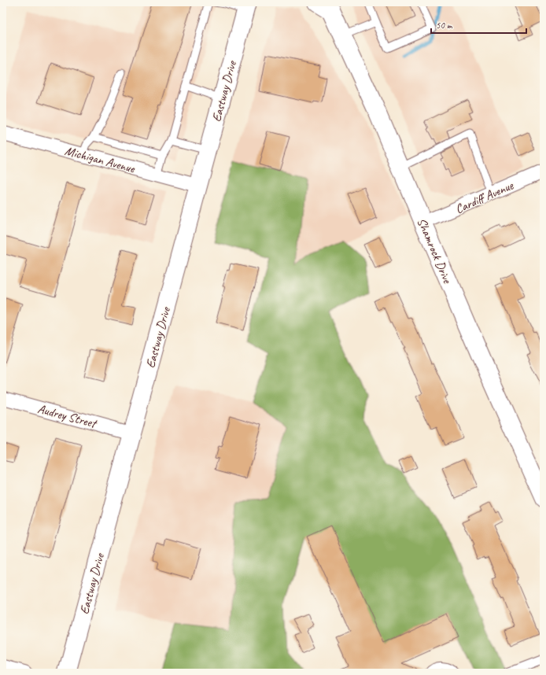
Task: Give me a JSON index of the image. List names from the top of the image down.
{
  "streets": {
    "main road": ["Eastway Drive", "Shamrock Drive"],
    "street": ["Michigan Avenue", "Cardiff Avenue", "Audrey Street"]
  },
  "crossings": [
    ["Eastway Drive", "Michigan Avenue"],
    ["Eastway Drive", "Audrey Street"],
    ["Cardiff Avenue", "Shamrock Drive"]
  ],
  "scale_bar": "50 m"
}
